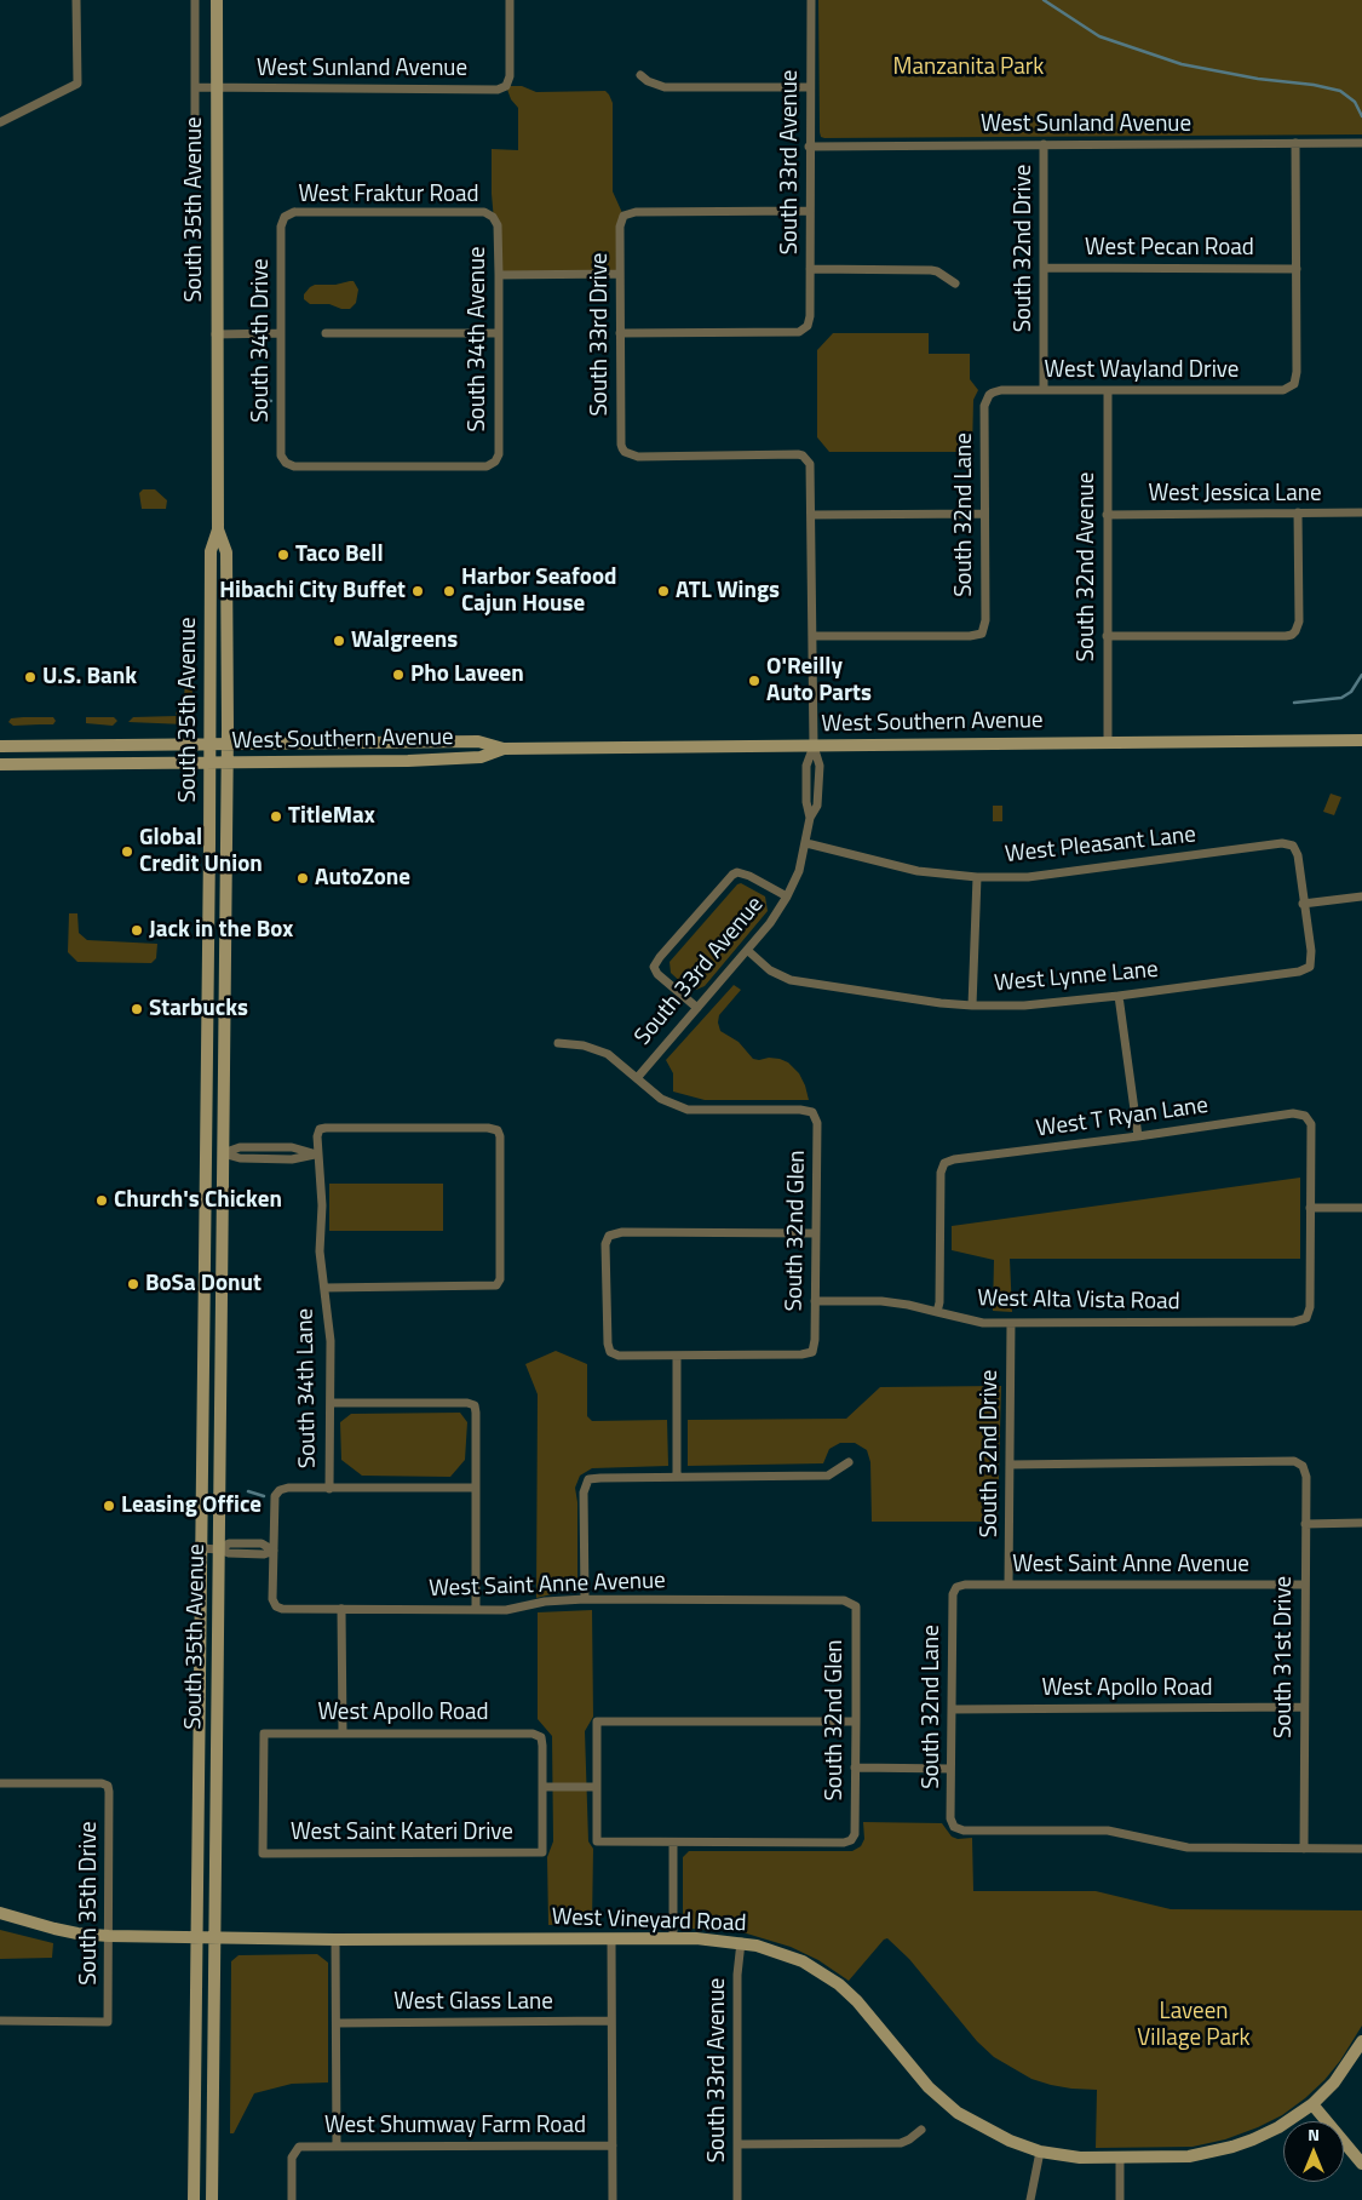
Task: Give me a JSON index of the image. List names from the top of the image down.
{
  "streets": {
    "main road": ["South 35th Avenue", "West Southern Avenue", "West Vineyard Road"],
    "street": [
      "West Sunland Avenue",
      "South 33rd Avenue",
      "West Fraktur Road",
      "South 32nd Drive",
      "West Pecan Road",
      "South 33rd Drive",
      "South 34th Avenue",
      "South 34th Drive",
      "West Wayland Drive",
      "West Jessica Lane",
      "South 32nd Lane",
      "South 32nd Avenue",
      "West Pleasant Lane",
      "West Lynne Lane",
      "West T Ryan Lane",
      "South 32nd Glen",
      "West Alta Vista Road",
      "South 34th Lane",
      "West Saint Anne Avenue",
      "South 31st Drive",
      "West Apollo Road",
      "West Saint Kateri Drive",
      "South 35th Drive",
      "West Glass Lane",
      "West Shumway Farm Road"
    ]
  },
  "crossings": [
    ["West Sunland Avenue", "South 33rd Avenue"],
    ["West Sunland Avenue", "South 35th Avenue"],
    ["West Sunland Avenue", "South 32nd Drive"],
    ["South 33rd Avenue", "South 33rd Drive"],
    ["South 33rd Avenue", "South 32nd Lane"],
    ["South 33rd Avenue", "West Southern Avenue"],
    ["South 33rd Avenue", "West Pleasant Lane"],
    ["South 33rd Avenue", "West Lynne Lane"],
    ["South 33rd Avenue", "South 32nd Glen"],
    ["South 33rd Avenue", "West Vineyard Road"],
    ["West Fraktur Road", "South 34th Avenue"],
    ["West Fraktur Road", "South 34th Drive"],
    ["South 35th Avenue", "West Southern Avenue"],
    ["South 35th Avenue", "West Vineyard Road"],
    ["South 32nd Drive", "West Pecan Road"],
    ["South 32nd Drive", "West Wayland Drive"],
    ["South 32nd Drive", "West Alta Vista Road"],
    ["South 32nd Drive", "West Saint Anne Avenue"],
    ["South 32nd Drive", "South 31st Drive"],
    ["West Pecan Road", "West Wayland Drive"],
    ["South 34th Avenue", "South 34th Drive"],
    ["West Wayland Drive", "South 32nd Lane"],
    ["West Wayland Drive", "South 32nd Avenue"],
    ["West Jessica Lane", "South 32nd Avenue"],
    ["South 32nd Lane", "West Saint Anne Avenue"],
    ["South 32nd Lane", "South 31st Drive"],
    ["South 32nd Lane", "West Apollo Road"],
    ["South 32nd Avenue", "West Southern Avenue"],
    ["West Pleasant Lane", "West Lynne Lane"],
    ["West T Ryan Lane", "West Alta Vista Road"],
    ["South 32nd Glen", "West Alta Vista Road"],
    ["South 32nd Glen", "West Saint Anne Avenue"],
    ["West Saint Anne Avenue", "South 31st Drive"],
    ["South 31st Drive", "West Apollo Road"],
    ["West Apollo Road", "West Saint Kateri Drive"],
    ["South 35th Drive", "West Vineyard Road"]
  ],
  "parks": ["Manzanita Park", "Laveen Village Park"],
  "places": [
    "Taco Bell",
    "Hibachi City Buffet",
    "Harbor Seafood Cajun House",
    "ATL Wings",
    "Walgreens",
    "Pho Laveen",
    "U.S. Bank",
    "O'Reilly Auto Parts",
    "TitleMax",
    "Global Credit Union",
    "AutoZone",
    "Jack in the Box",
    "Starbucks",
    "Church's Chicken",
    "BoSa Donut",
    "Leasing Office"
  ],
  "north": "top"
}
